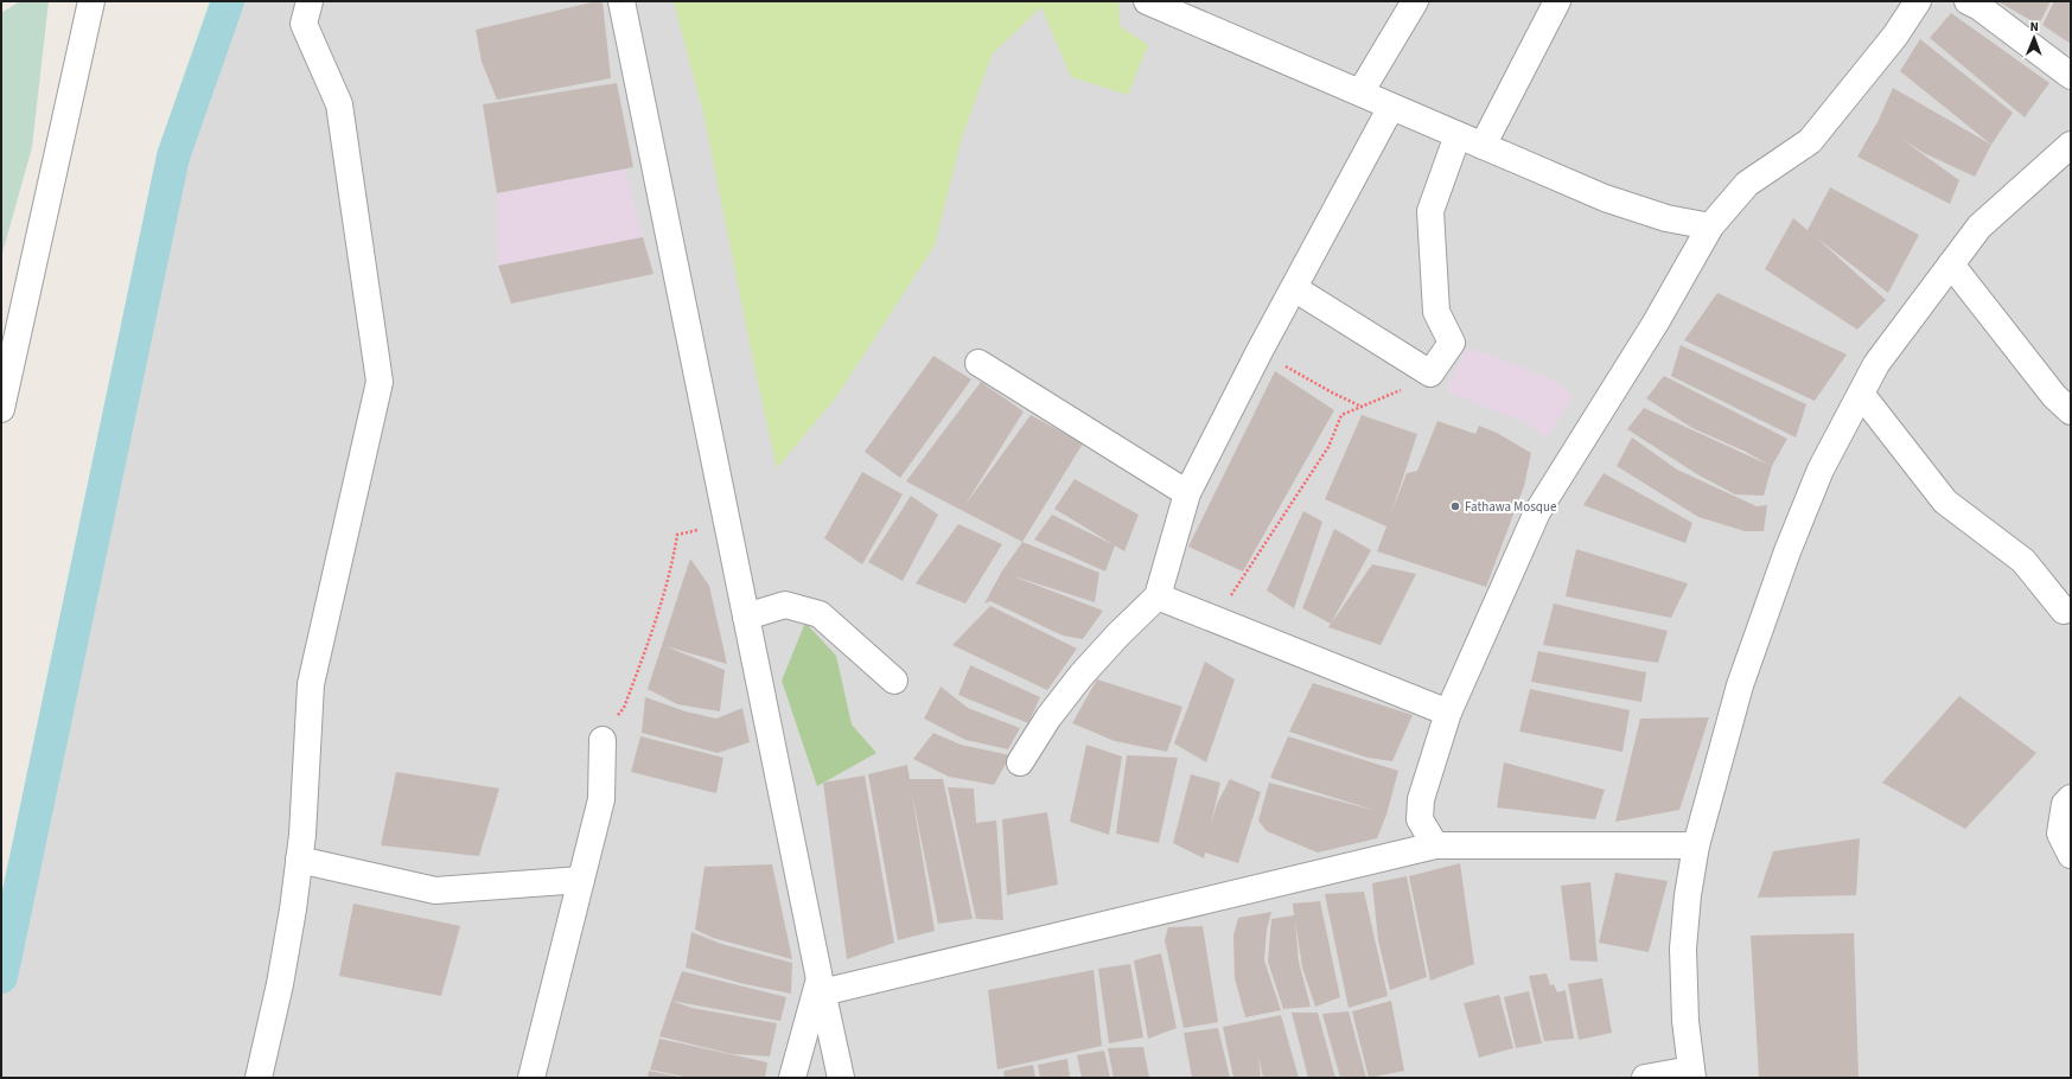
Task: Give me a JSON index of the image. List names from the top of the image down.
{
  "places": ["Fathawa Mosque"],
  "north": "top"
}
